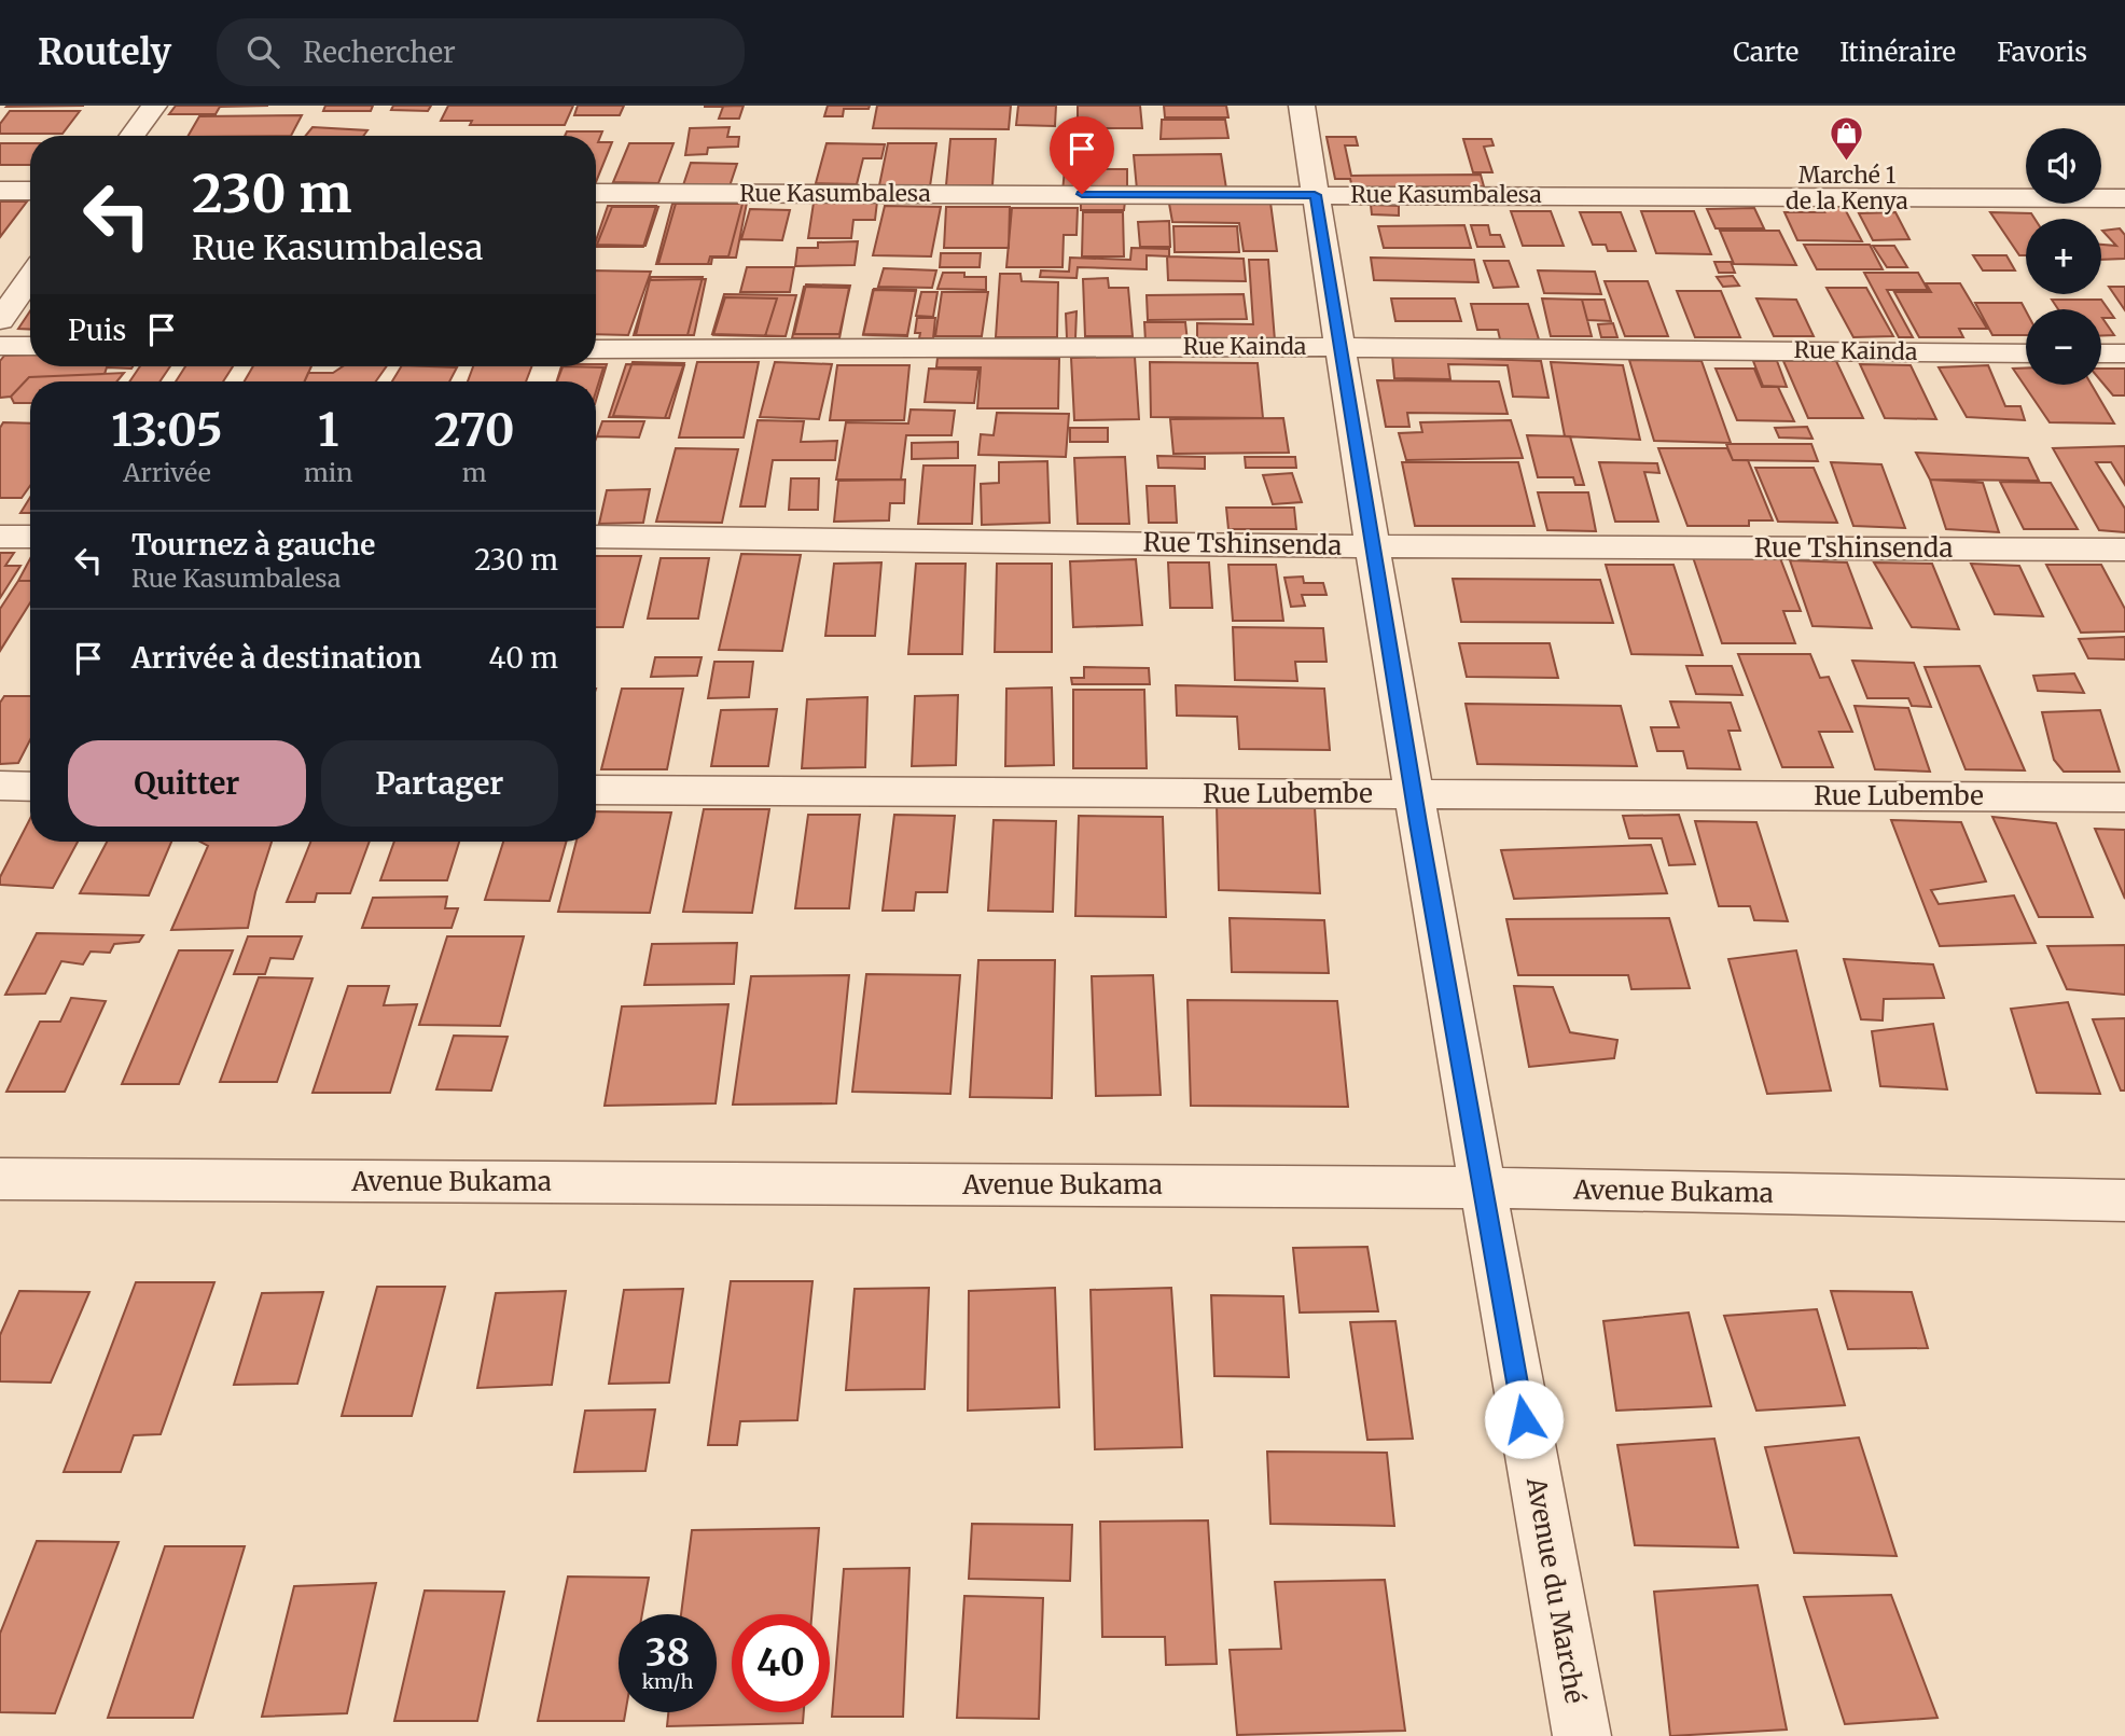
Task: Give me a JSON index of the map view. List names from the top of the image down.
{
  "streets": {
    "street": [
      "Rue Kasumbalesa",
      "Rue Kainda",
      "Rue Tshinsenda",
      "Rue Lubembe",
      "Avenue Bukama",
      "Avenue du Marché"
    ]
  },
  "crossings": [
    ["Rue Kasumbalesa", "Avenue du Marché"],
    ["Rue Kainda", "Avenue du Marché"],
    ["Rue Tshinsenda", "Avenue du Marché"],
    ["Rue Lubembe", "Avenue du Marché"],
    ["Avenue Bukama", "Avenue du Marché"]
  ],
  "places": {
    "shop": ["Marché 1 de la Kenya"]
  },
  "page": {
    "header": "Routely",
    "search": "Rechercher",
    "nav": ["Carte", "Itinéraire", "Favoris"],
    "map_buttons": ["+", "−"],
    "turn": ["230 m", "Rue Kasumbalesa"],
    "then": "Puis",
    "eta": [
      "13:05",
      "Arrivée",
      "1",
      "min",
      "270",
      "m"
    ],
    "list": [
      {
        "name": "Tournez à gauche",
        "note": "Rue Kasumbalesa",
        "value": "230 m"
      },
      {
        "name": "Arrivée à destination",
        "value": "40 m"
      }
    ],
    "buttons": ["Quitter", "Partager"],
    "speed": "38 km/h",
    "limit": "40"
  }
}
